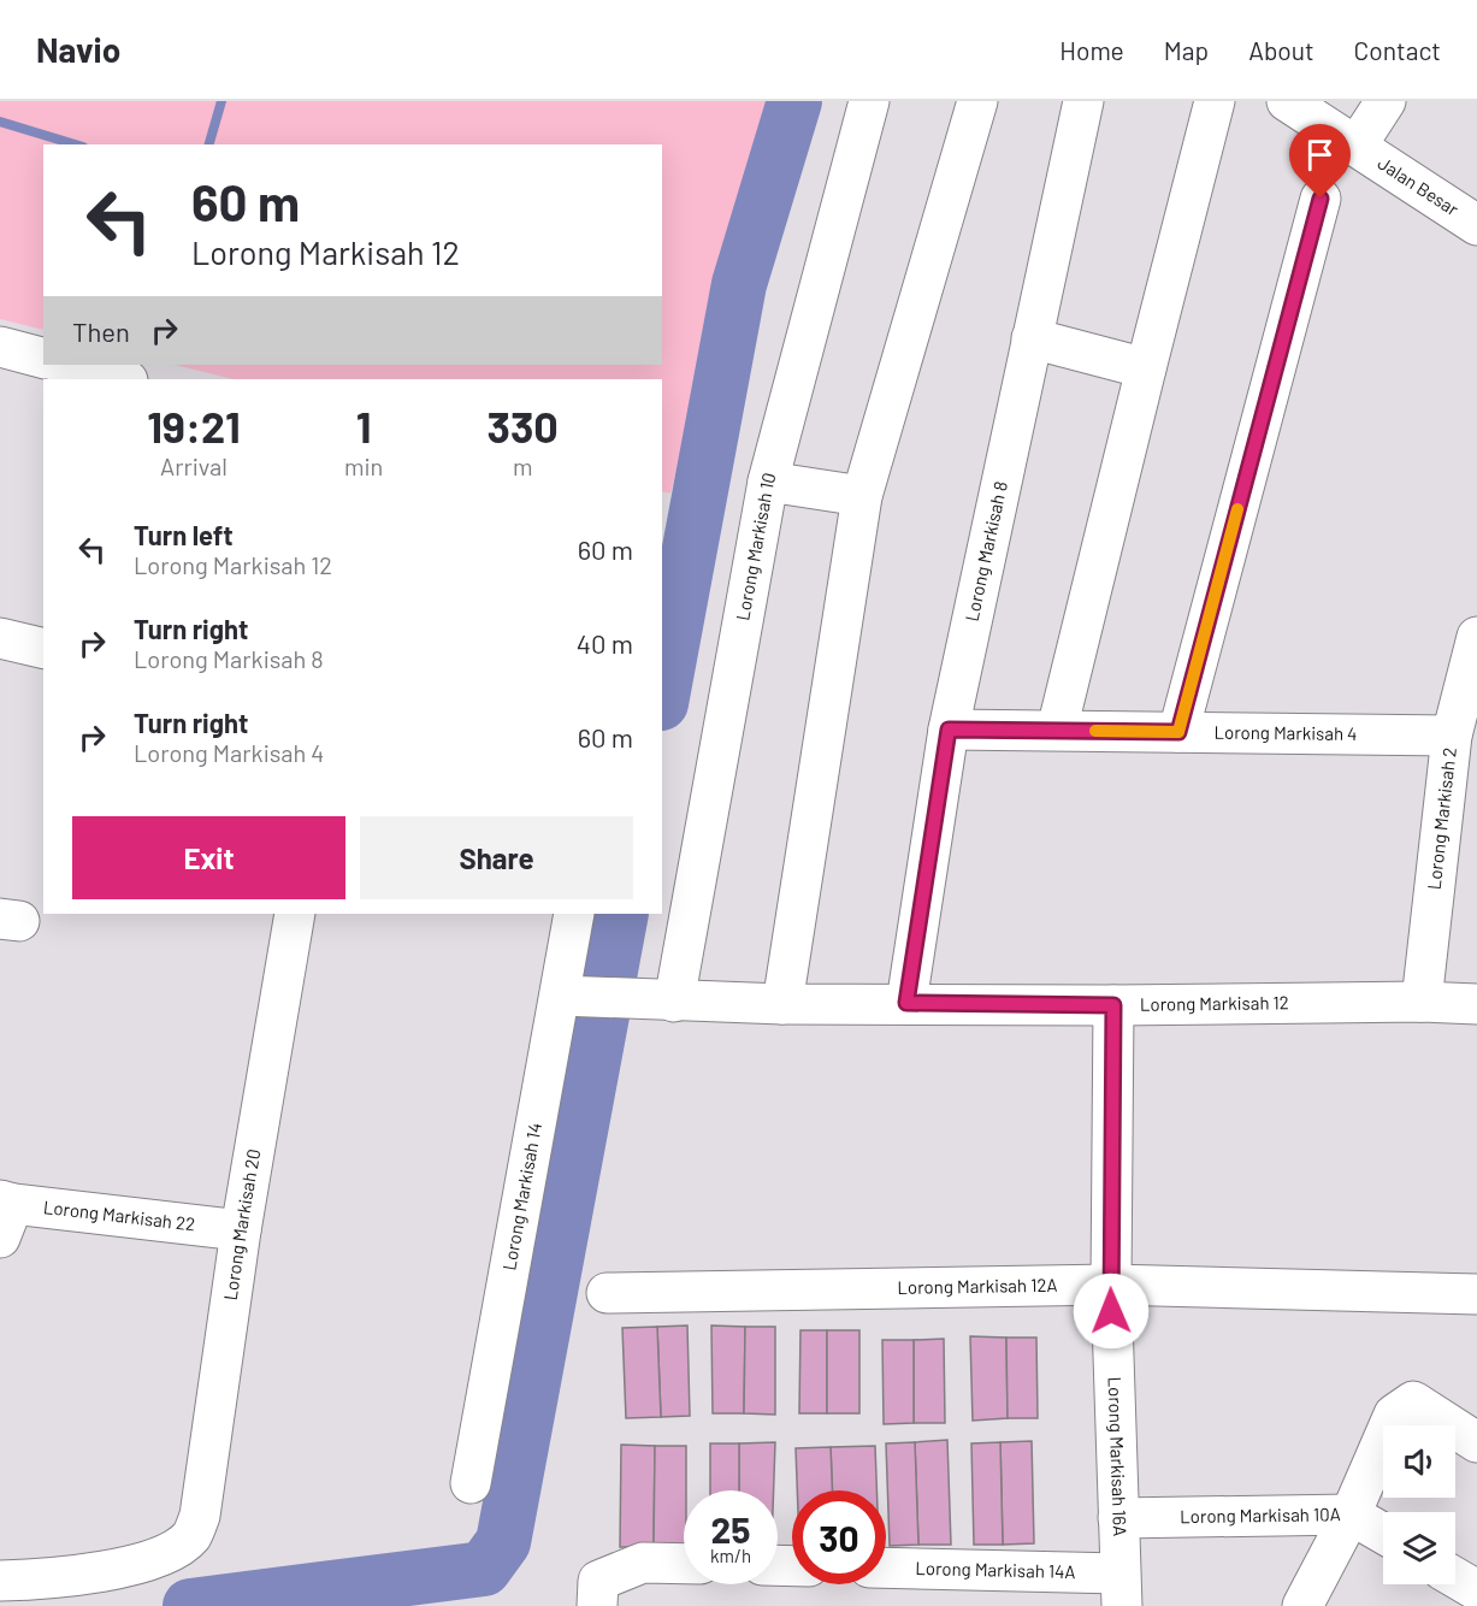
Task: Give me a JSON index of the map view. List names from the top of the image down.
{
  "streets": {
    "street": [
      "Jalan Besar",
      "Lorong Markisah 10",
      "Lorong Markisah 8",
      "Lorong Markisah 4",
      "Lorong Markisah 2",
      "Lorong Markisah 12",
      "Lorong Markisah 14",
      "Lorong Markisah 22",
      "Lorong Markisah 20",
      "Lorong Markisah 12A",
      "Lorong Markisah 16A",
      "Lorong Markisah 10A",
      "Lorong Markisah 14A"
    ]
  },
  "crossings": [
    ["Lorong Markisah 10", "Lorong Markisah 12"],
    ["Lorong Markisah 8", "Lorong Markisah 4"],
    ["Lorong Markisah 8", "Lorong Markisah 12"],
    ["Lorong Markisah 4", "Lorong Markisah 2"],
    ["Lorong Markisah 2", "Lorong Markisah 12"],
    ["Lorong Markisah 12", "Lorong Markisah 14"],
    ["Lorong Markisah 12", "Lorong Markisah 16A"],
    ["Lorong Markisah 22", "Lorong Markisah 20"],
    ["Lorong Markisah 12A", "Lorong Markisah 16A"],
    ["Lorong Markisah 16A", "Lorong Markisah 10A"],
    ["Lorong Markisah 16A", "Lorong Markisah 14A"]
  ],
  "page": {
    "header": "Navio",
    "nav": [
      "Home",
      "Map",
      "About",
      "Contact"
    ],
    "turn": ["60 m", "Lorong Markisah 12"],
    "then": "Then",
    "eta": [
      "19:21",
      "Arrival",
      "1",
      "min",
      "330",
      "m"
    ],
    "list": [
      {
        "name": "Turn left",
        "note": "Lorong Markisah 12",
        "value": "60 m"
      },
      {
        "name": "Turn right",
        "note": "Lorong Markisah 8",
        "value": "40 m"
      },
      {
        "name": "Turn right",
        "note": "Lorong Markisah 4",
        "value": "60 m"
      }
    ],
    "buttons": ["Exit", "Share"],
    "speed": "25 km/h",
    "limit": "30"
  }
}
